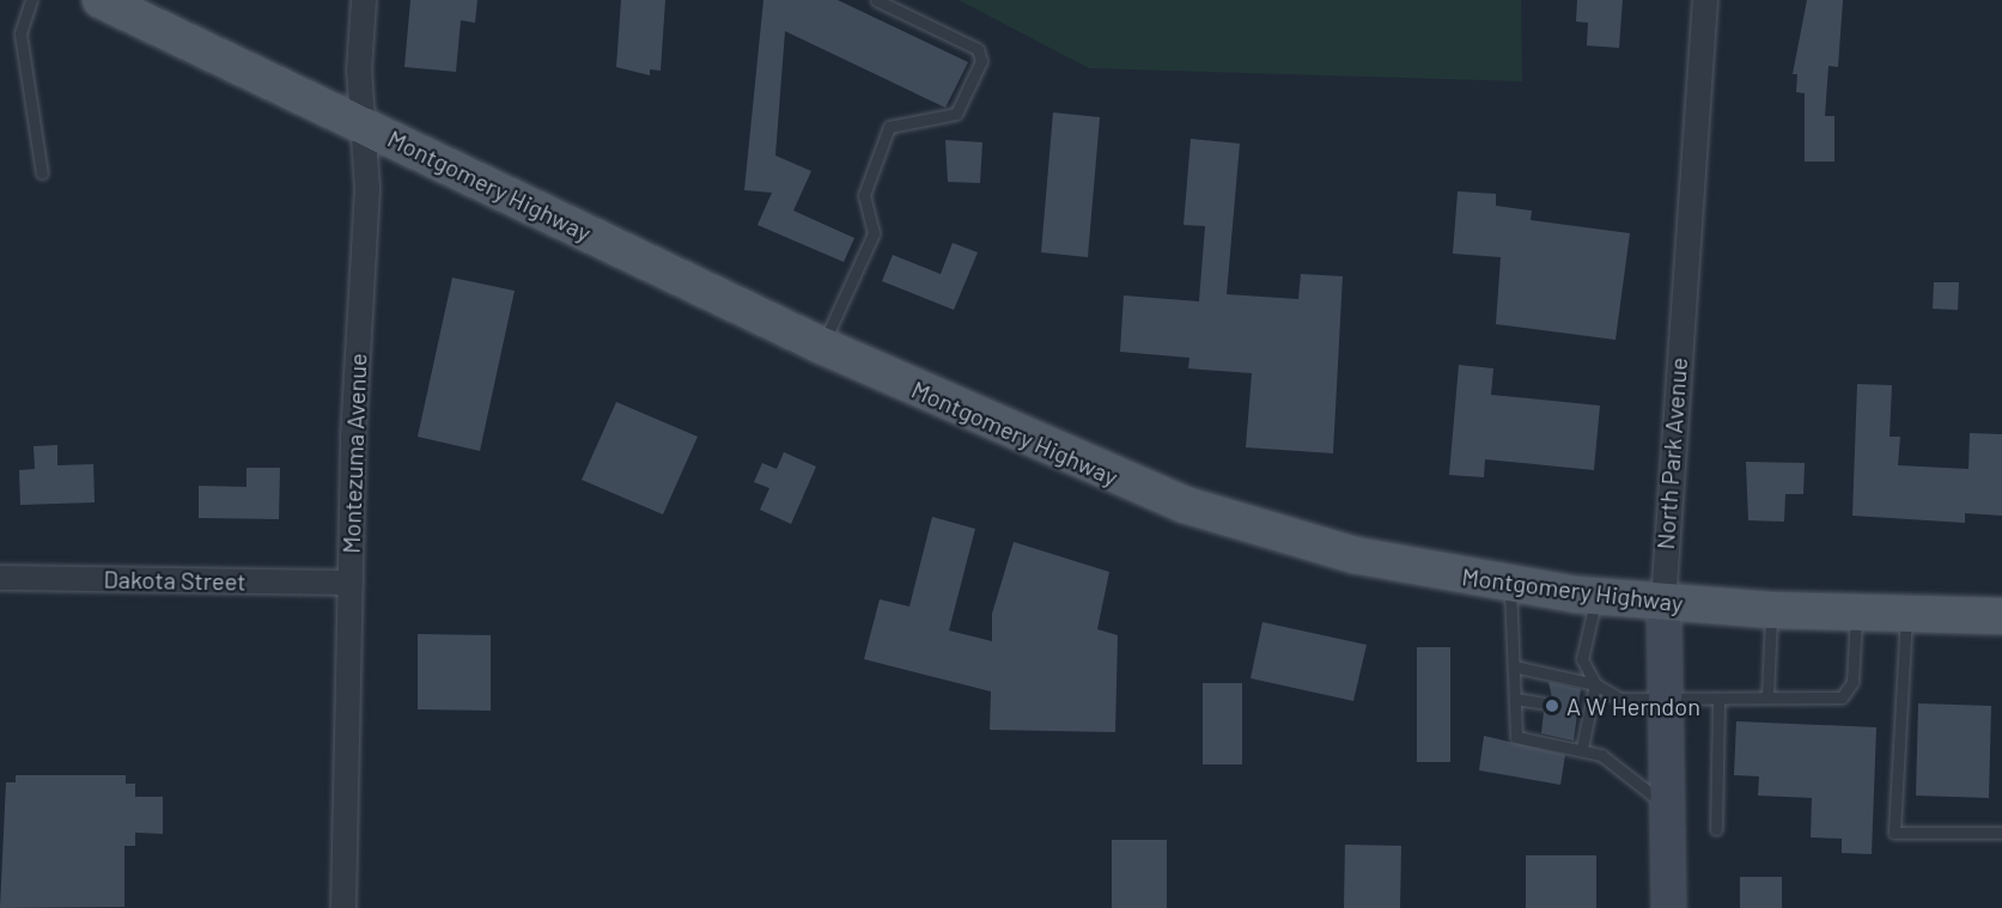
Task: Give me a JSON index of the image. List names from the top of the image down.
{
  "streets": {
    "main road": ["Montgomery Highway"],
    "street": ["Montezuma Avenue", "North Park Avenue", "Dakota Street"]
  },
  "crossings": [
    ["Montgomery Highway", "Montezuma Avenue"],
    ["Montgomery Highway", "North Park Avenue"],
    ["Montezuma Avenue", "Dakota Street"]
  ],
  "places": ["A W Herndon"]
}
